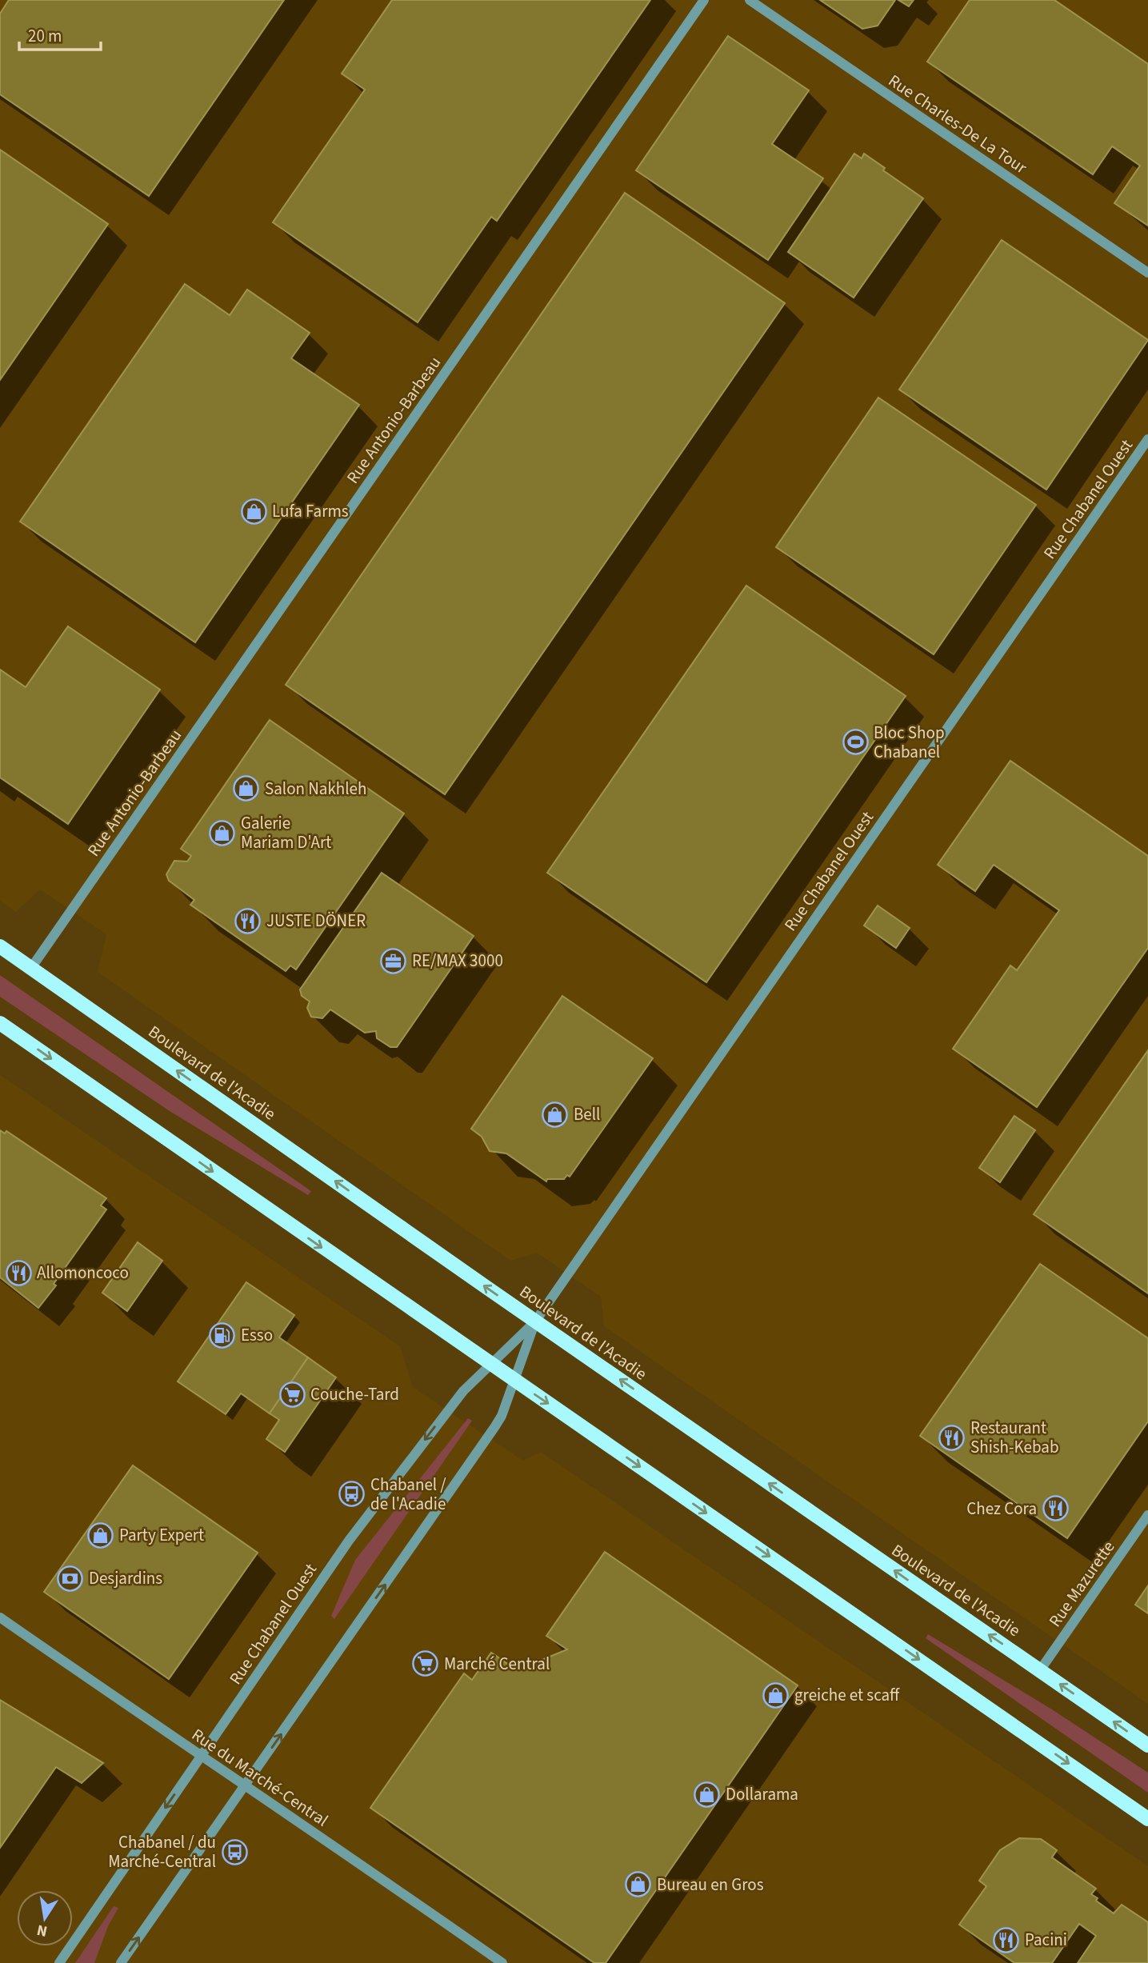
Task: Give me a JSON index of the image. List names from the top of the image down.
{
  "streets": {
    "main road": ["Boulevard de l'Acadie"],
    "street": [
      "Rue Charles-De La Tour",
      "Rue Antonio-Barbeau",
      "Rue Chabanel Ouest",
      "Rue Mazurette",
      "Rue du Marché-Central"
    ]
  },
  "crossings": [
    ["Rue Antonio-Barbeau", "Boulevard de l'Acadie"],
    ["Rue Chabanel Ouest", "Boulevard de l'Acadie"],
    ["Rue Chabanel Ouest", "Rue du Marché-Central"],
    ["Boulevard de l'Acadie", "Rue Mazurette"]
  ],
  "places": {
    "shop": [
      "Lufa Farms",
      "Salon Nakhleh",
      "Galerie Mariam D'Art",
      "Bell",
      "Party Expert",
      "greiche et scaff",
      "Dollarama",
      "Bureau en Gros"
    ],
    "sports": ["Bloc Shop Chabanel"],
    "restaurant": [
      "JUSTE DÖNER",
      "Allomoncoco",
      "Restaurant Shish-Kebab",
      "Chez Cora",
      "Pacini"
    ],
    "office": ["RE/MAX 3000"],
    "fuel station": ["Esso"],
    "supermarket": ["Couche-Tard", "Marché Central"],
    "bus stop": ["Chabanel / de l'Acadie", "Chabanel / du Marché-Central"],
    "bank": ["Desjardins"]
  },
  "scale_bar": "20 m",
  "north": "bottom"
}
